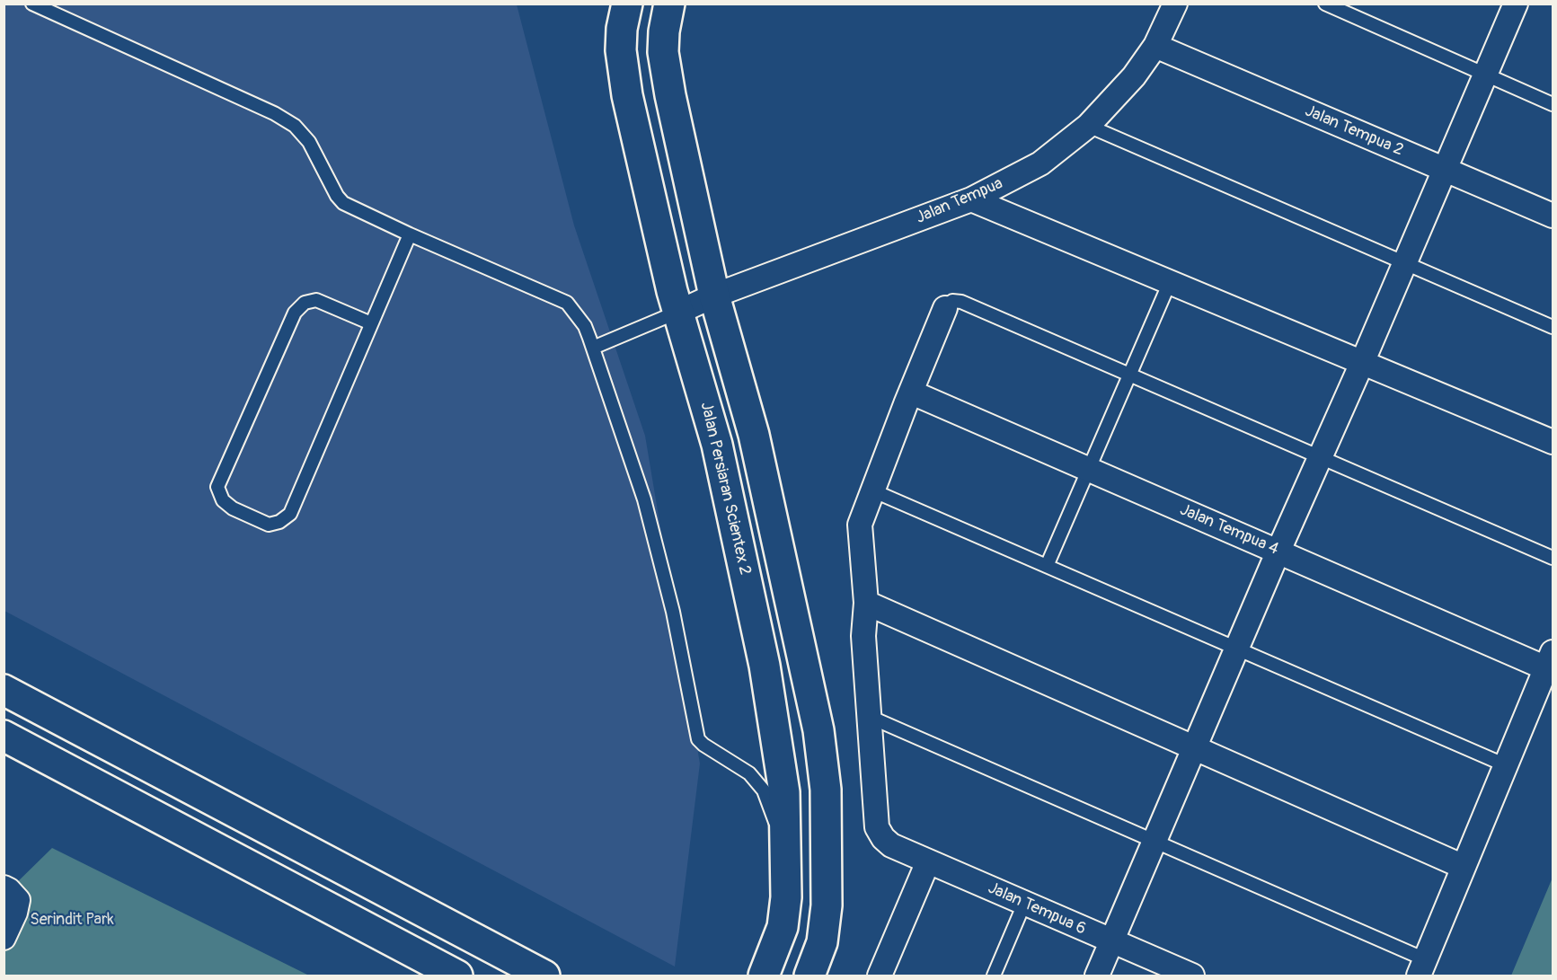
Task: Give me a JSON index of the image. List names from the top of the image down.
{
  "streets": {
    "street": [
      "Jalan Tempua 2",
      "Jalan Tempua",
      "Jalan Persiaran Scientex 2",
      "Jalan Tempua 4",
      "Jalan Tempua 6"
    ]
  },
  "crossings": [
    ["Jalan Tempua 2", "Jalan Tempua"],
    ["Jalan Tempua", "Jalan Persiaran Scientex 2"]
  ],
  "parks": ["Serindit Park"]
}
